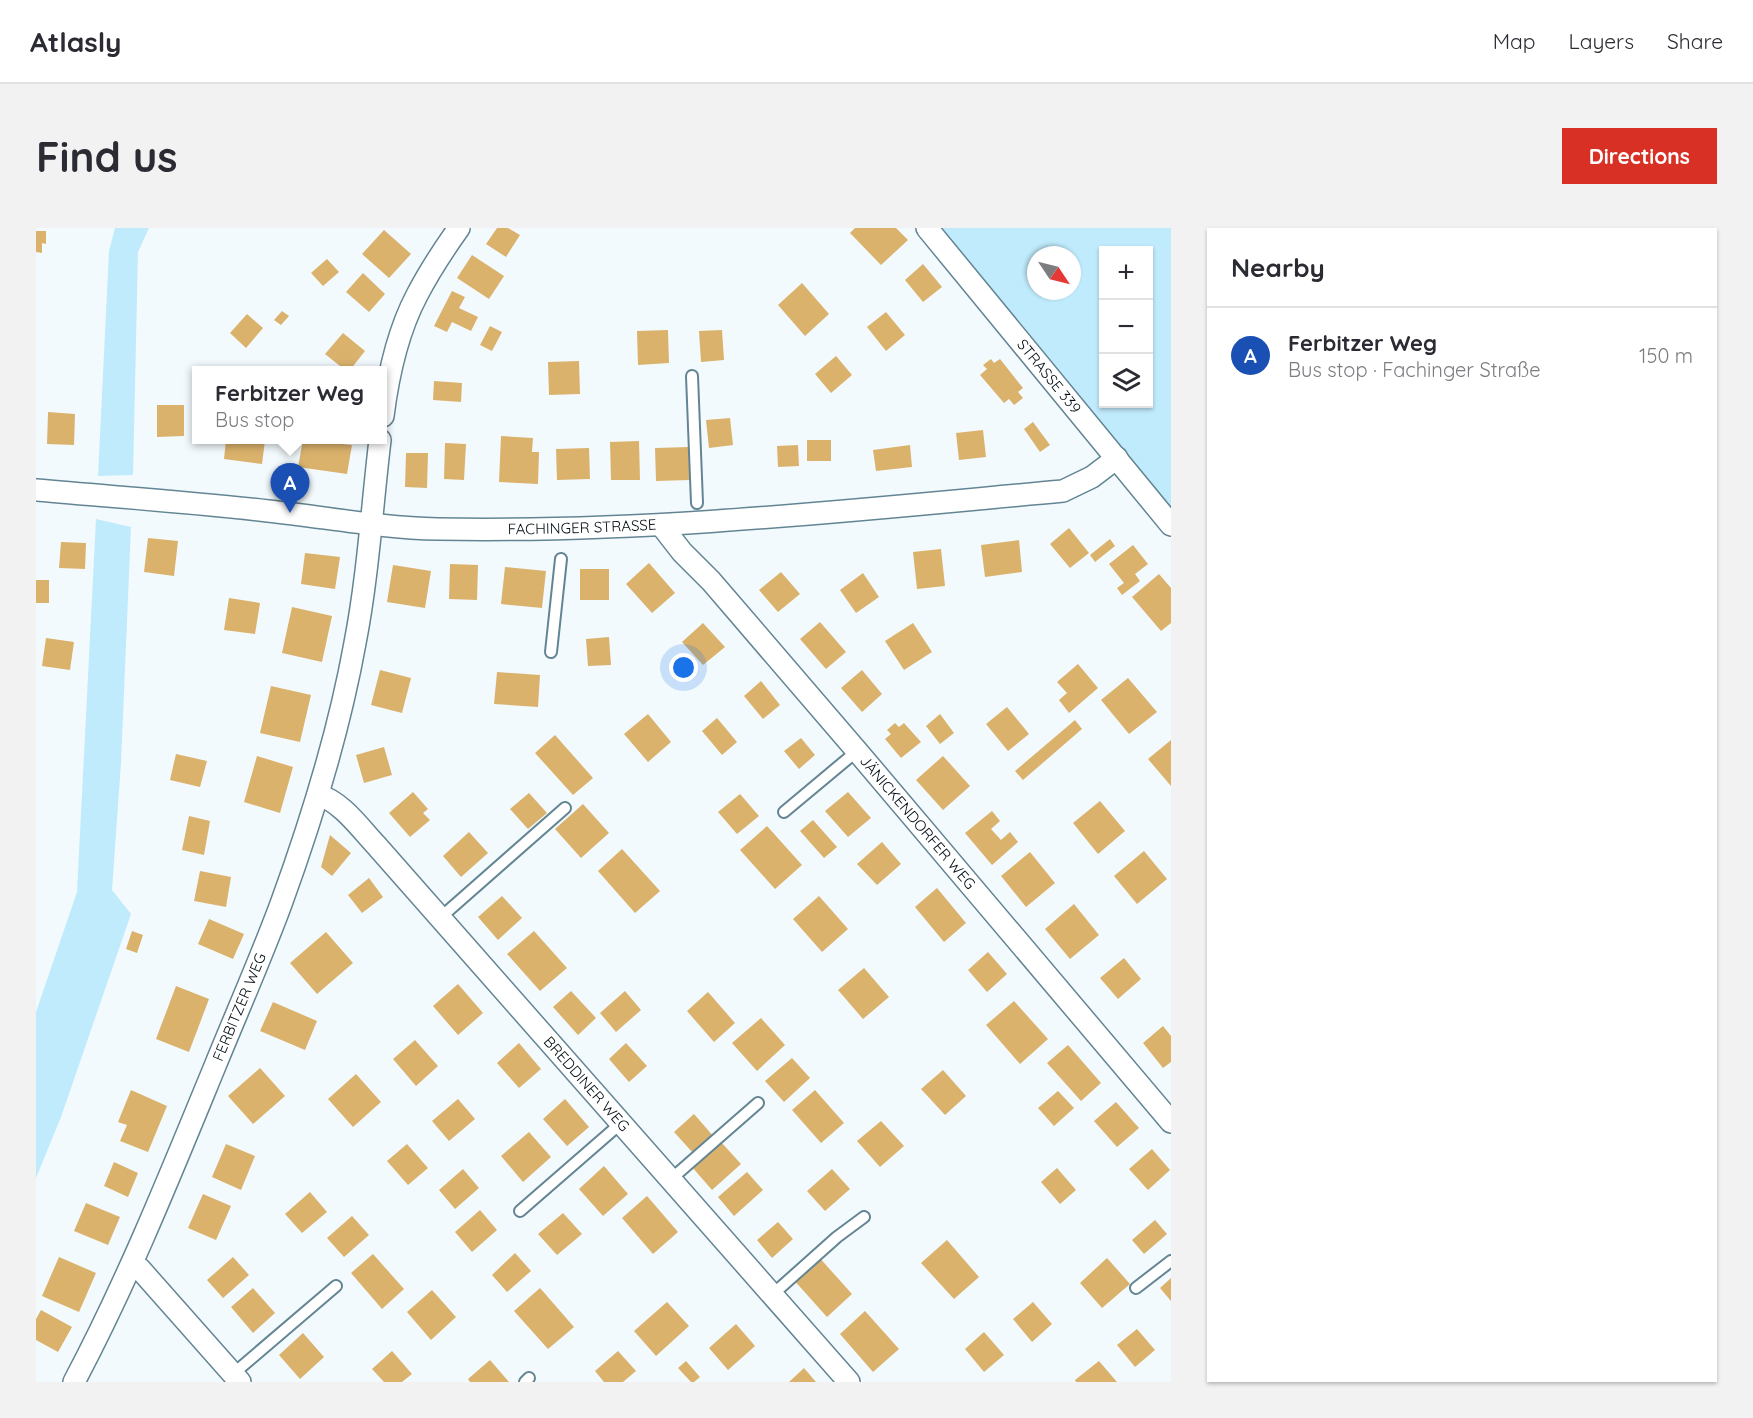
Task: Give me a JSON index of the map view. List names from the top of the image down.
{
  "streets": {
    "street": [
      "STRASSE 339",
      "FACHINGER STRASSE",
      "JÄNICKENDORFER WEG",
      "FERBITZER WEG",
      "BREDDINER WEG"
    ]
  },
  "crossings": [
    ["STRASSE 339", "FACHINGER STRASSE"],
    ["FACHINGER STRASSE", "JÄNICKENDORFER WEG"],
    ["FACHINGER STRASSE", "FERBITZER WEG"],
    ["FERBITZER WEG", "BREDDINER WEG"]
  ],
  "north": "bottom right",
  "page": {
    "header": "Atlasly",
    "nav": ["Map", "Layers", "Share"],
    "buttons": "Directions",
    "title": "Find us",
    "heading": "Nearby",
    "map_buttons": ["+", "−"],
    "list": [
      {
        "mark": "A",
        "name": "Ferbitzer Weg",
        "note": "Bus stop · Fachinger Straße",
        "value": "150 m"
      }
    ],
    "popup": ["Ferbitzer Weg", "Bus stop"],
    "pins": "A"
  }
}
